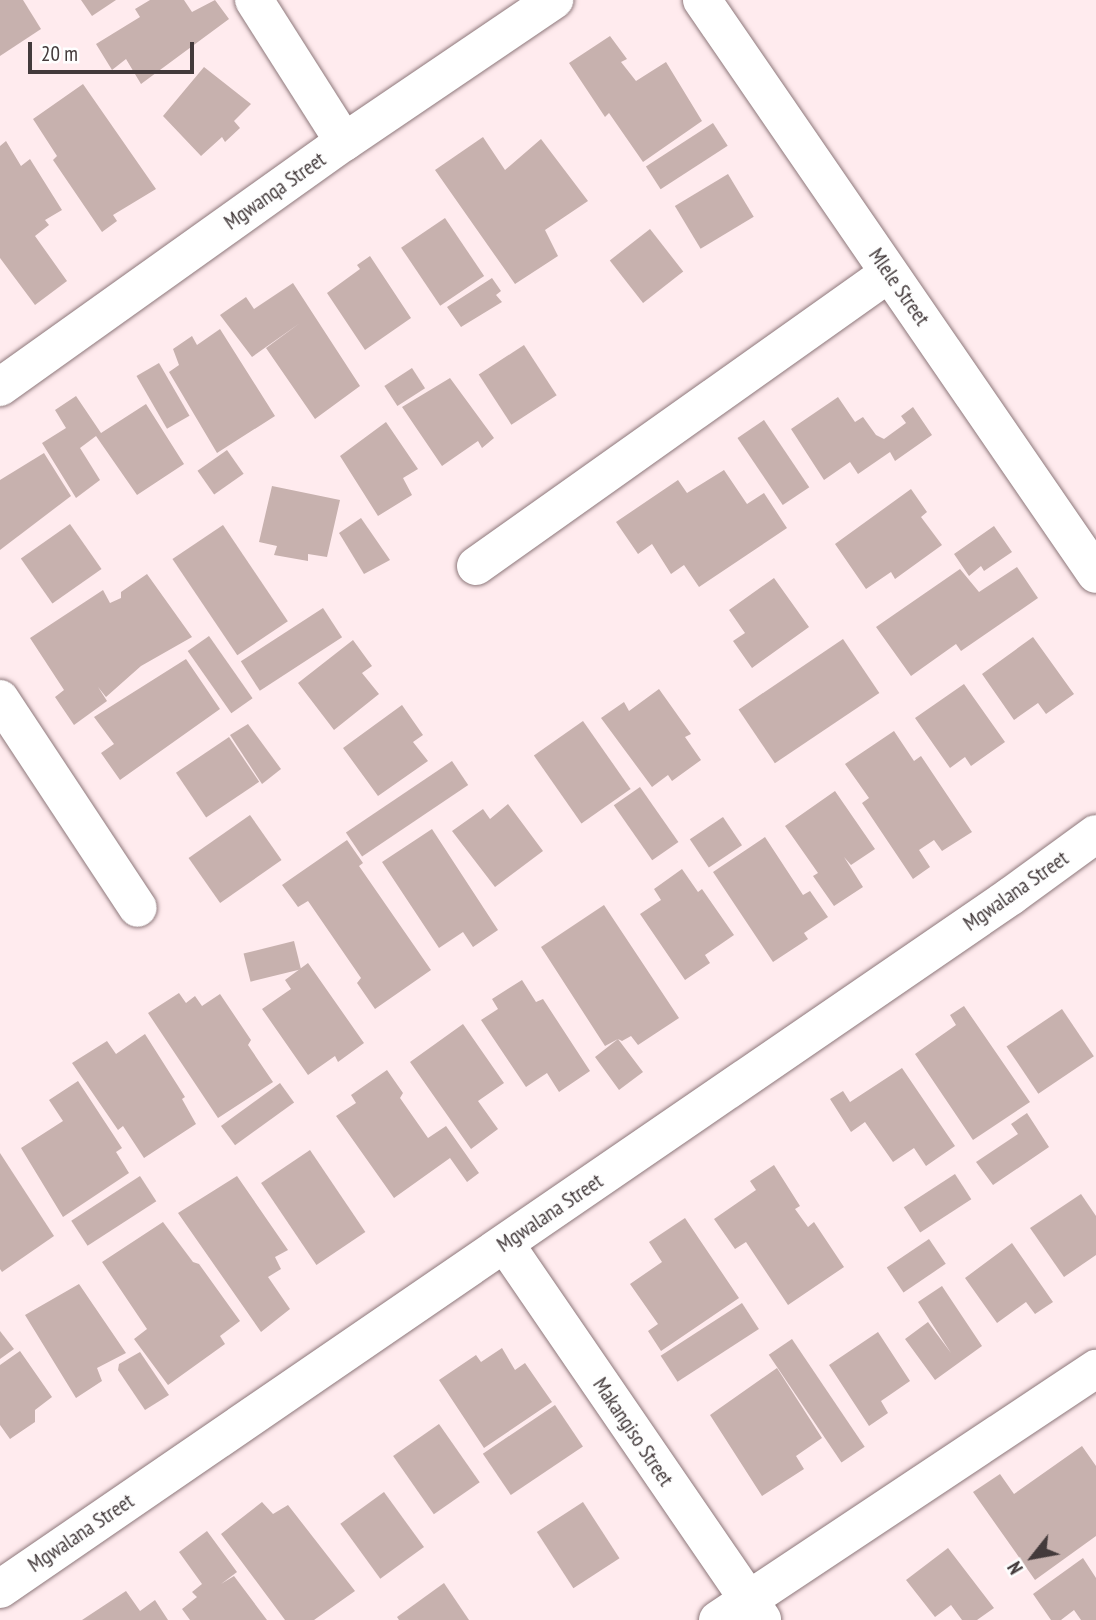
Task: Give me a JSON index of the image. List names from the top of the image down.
{
  "streets": {
    "street": [
      "Mgwanqa Street",
      "Mlele Street",
      "Mgwalana Street",
      "Makangiso Street"
    ]
  },
  "crossings": [
    ["Mgwalana Street", "Makangiso Street"]
  ],
  "scale_bar": "20 m",
  "north": "bottom left"
}
